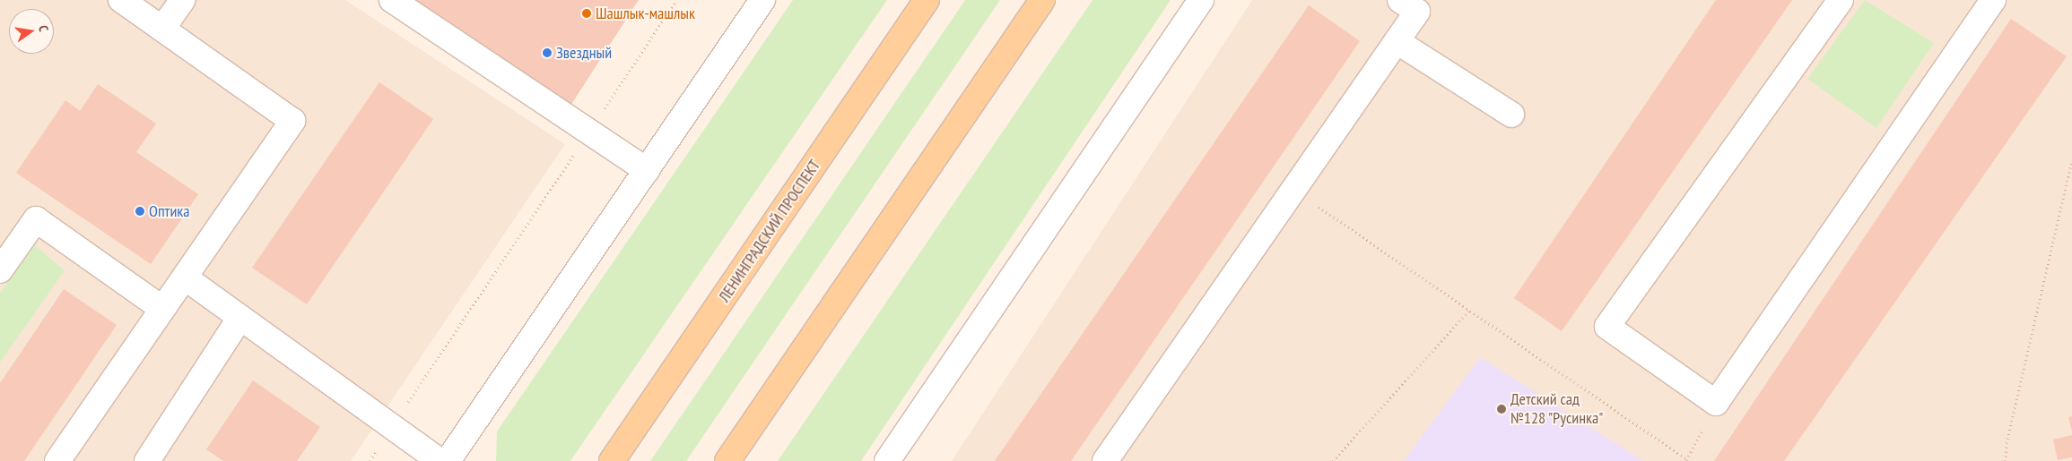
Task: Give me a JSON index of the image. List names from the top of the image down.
{
  "streets": {
    "main road": ["ЛЕНИНГРАДСКИЙ ПРОСПЕКТ"]
  },
  "places": [
    "Шашлык-машлык",
    "Звездный",
    "Оптика",
    "Детский сад №128 \"Русинка\""
  ],
  "north": "right"
}
